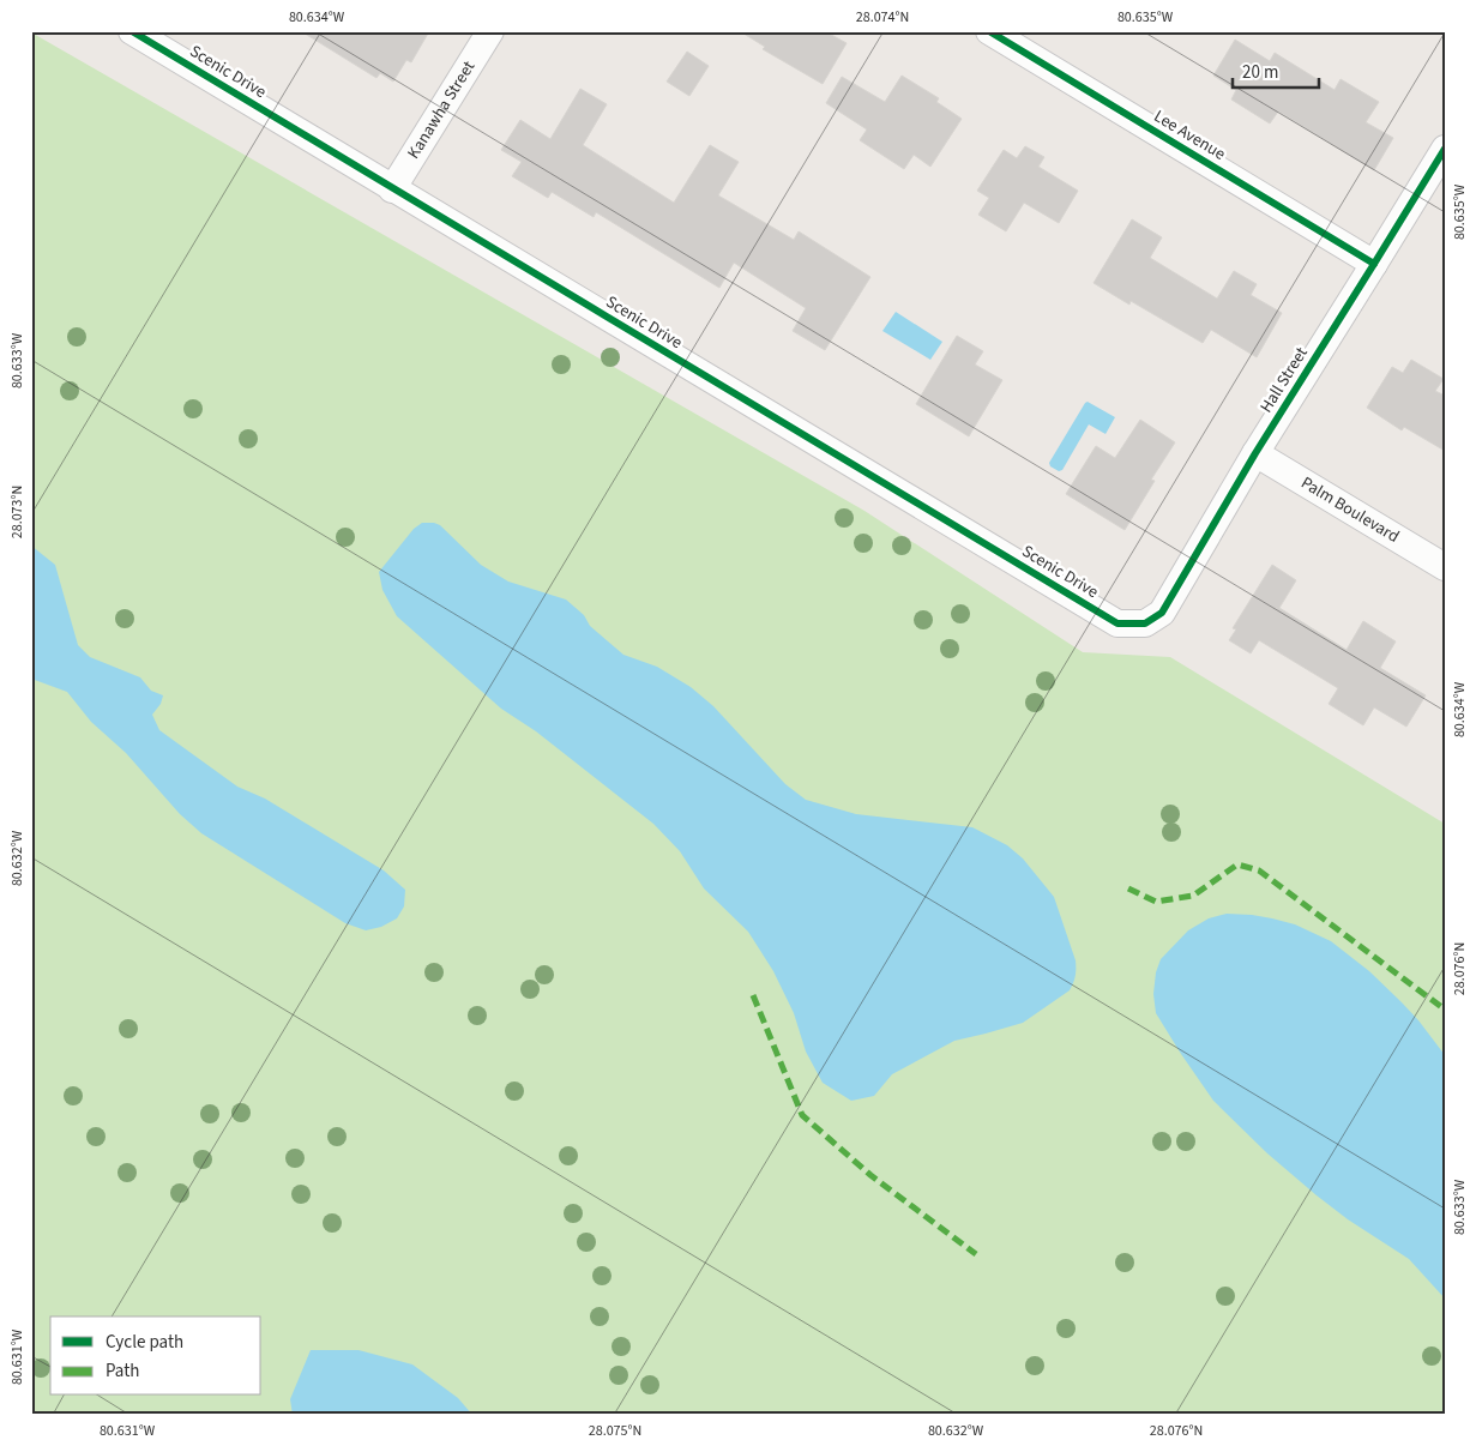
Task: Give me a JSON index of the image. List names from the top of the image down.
{
  "streets": {
    "street": [
      "Scenic Drive",
      "Kanawha Street",
      "Lee Avenue",
      "Hall Street",
      "Palm Boulevard"
    ]
  },
  "crossings": [
    ["Scenic Drive", "Kanawha Street"],
    ["Scenic Drive", "Hall Street"],
    ["Lee Avenue", "Hall Street"],
    ["Hall Street", "Palm Boulevard"]
  ],
  "legend": ["Cycle path", "Path"],
  "scale_bar": "20 m",
  "coordinates": [
    "80.634°W",
    "28.074°N",
    "80.635°W",
    "80.633°W",
    "28.073°N",
    "80.632°W",
    "28.076°N",
    "80.631°W",
    "28.075°N"
  ]
}
